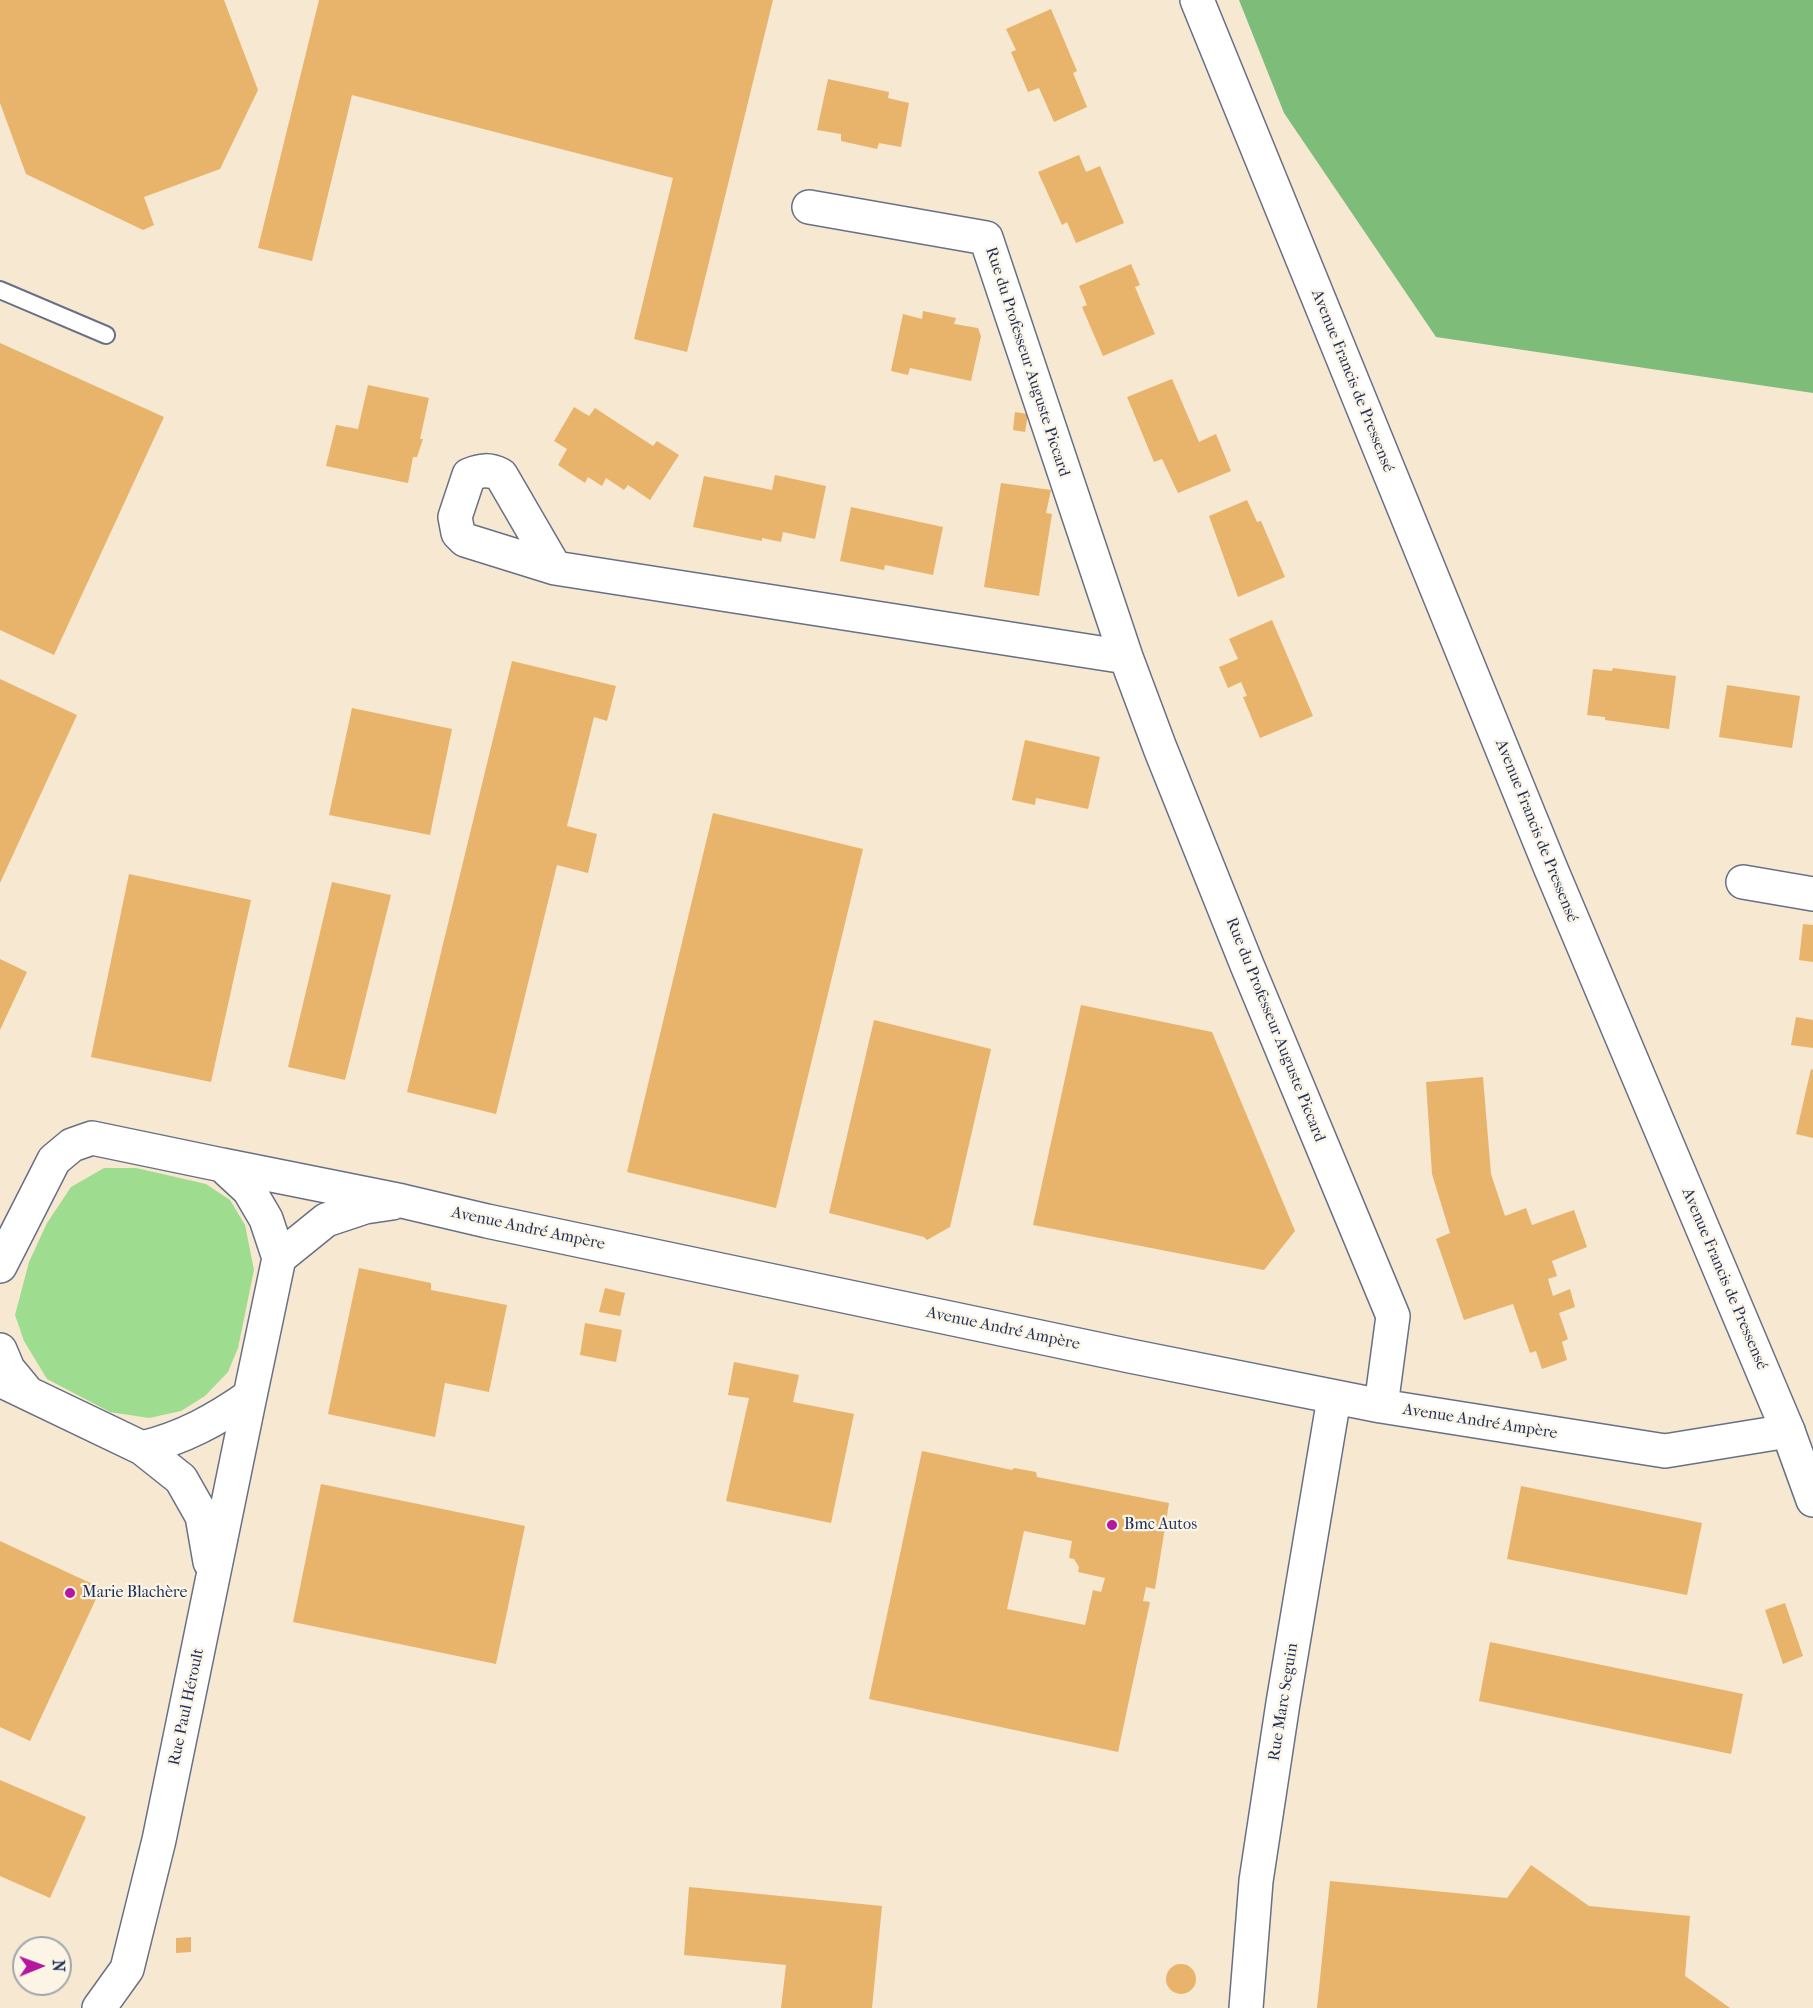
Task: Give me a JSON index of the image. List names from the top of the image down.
{
  "streets": {
    "street": [
      "Rue du Professeur Auguste Piccard",
      "Avenue Francis de Pressensé",
      "Avenue André Ampère",
      "Rue Marc Seguin",
      "Rue Paul Héroult"
    ]
  },
  "crossings": [
    ["Rue du Professeur Auguste Piccard", "Avenue André Ampère"],
    ["Avenue Francis de Pressensé", "Avenue André Ampère"],
    ["Avenue André Ampère", "Rue Marc Seguin"]
  ],
  "places": ["Bmc Autos", "Marie Blachère"],
  "north": "right"
}
